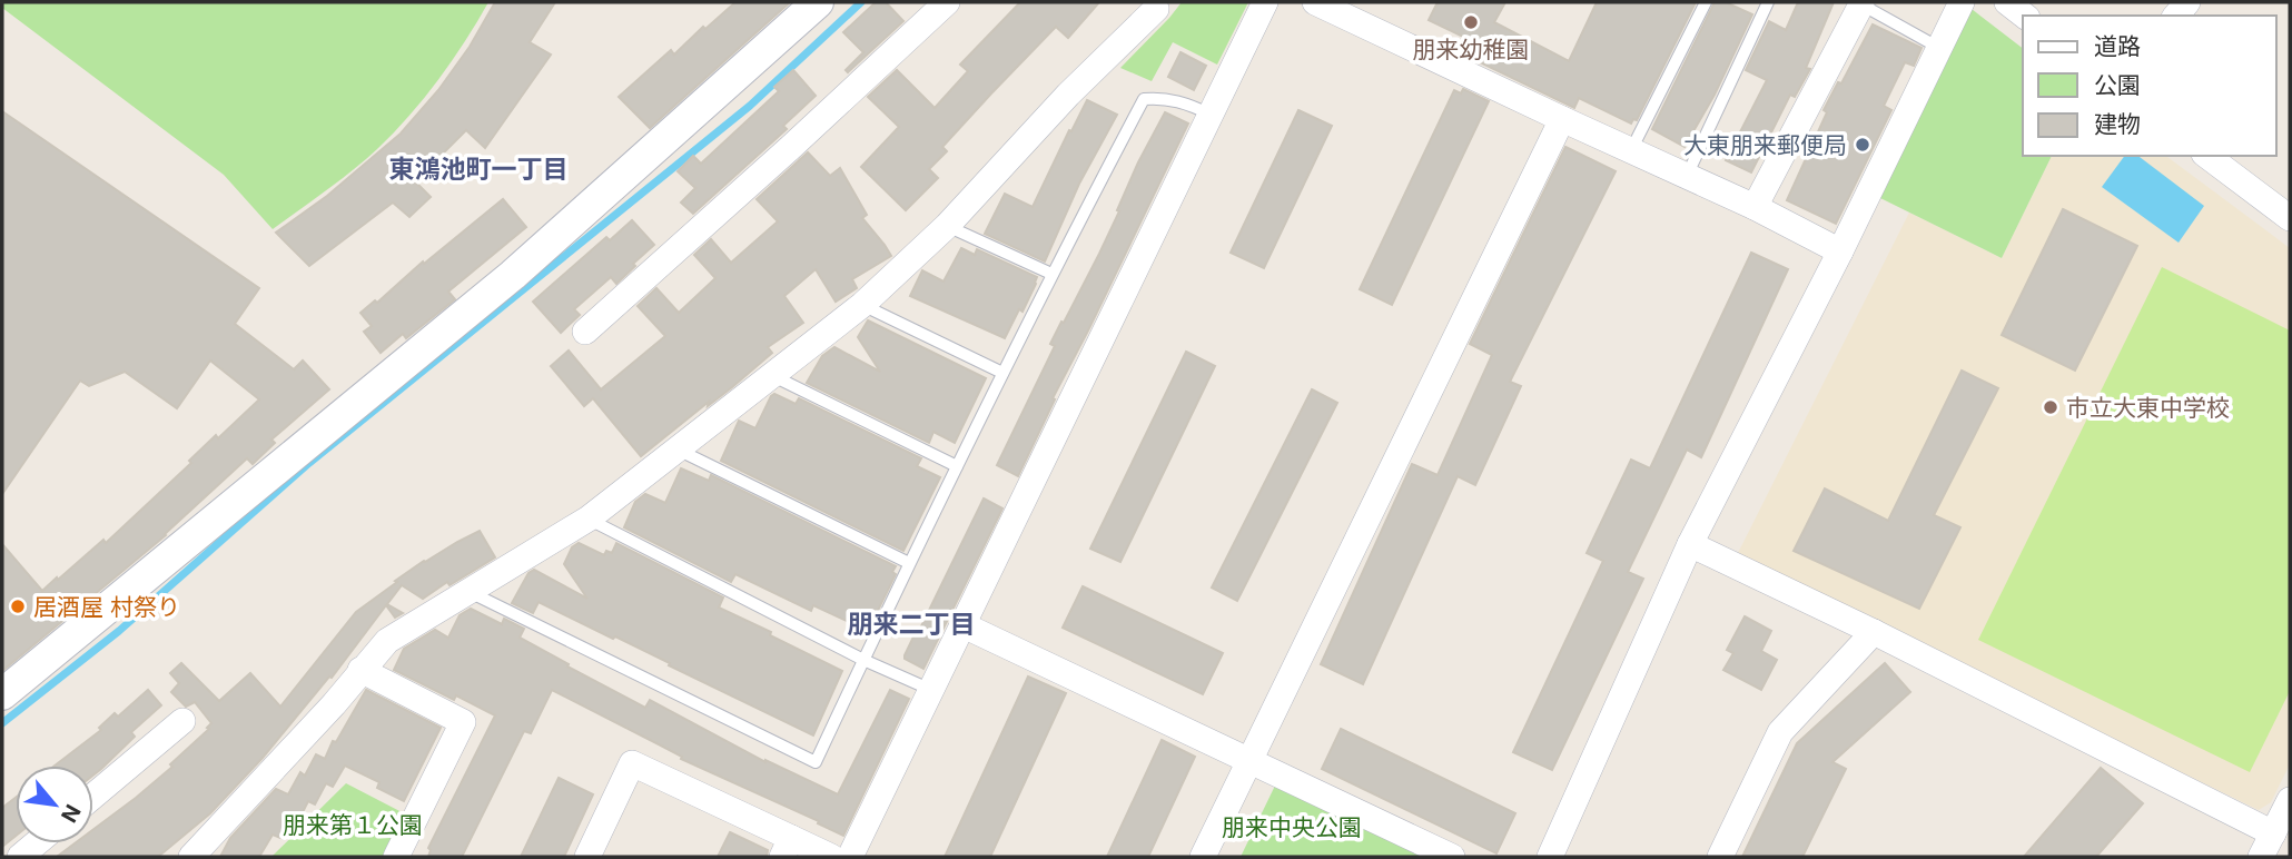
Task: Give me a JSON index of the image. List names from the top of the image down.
{
  "districts": ["東鴻池町一丁目", "朋来二丁目"],
  "parks": ["朋来第１公園", "朋来中央公園"],
  "places": [
    "朋来幼稚園",
    "大東朋来郵便局",
    "市立大東中学校",
    "居酒屋 村祭り"
  ],
  "legend": ["道路", "公園", "建物"],
  "north": "bottom right"
}
